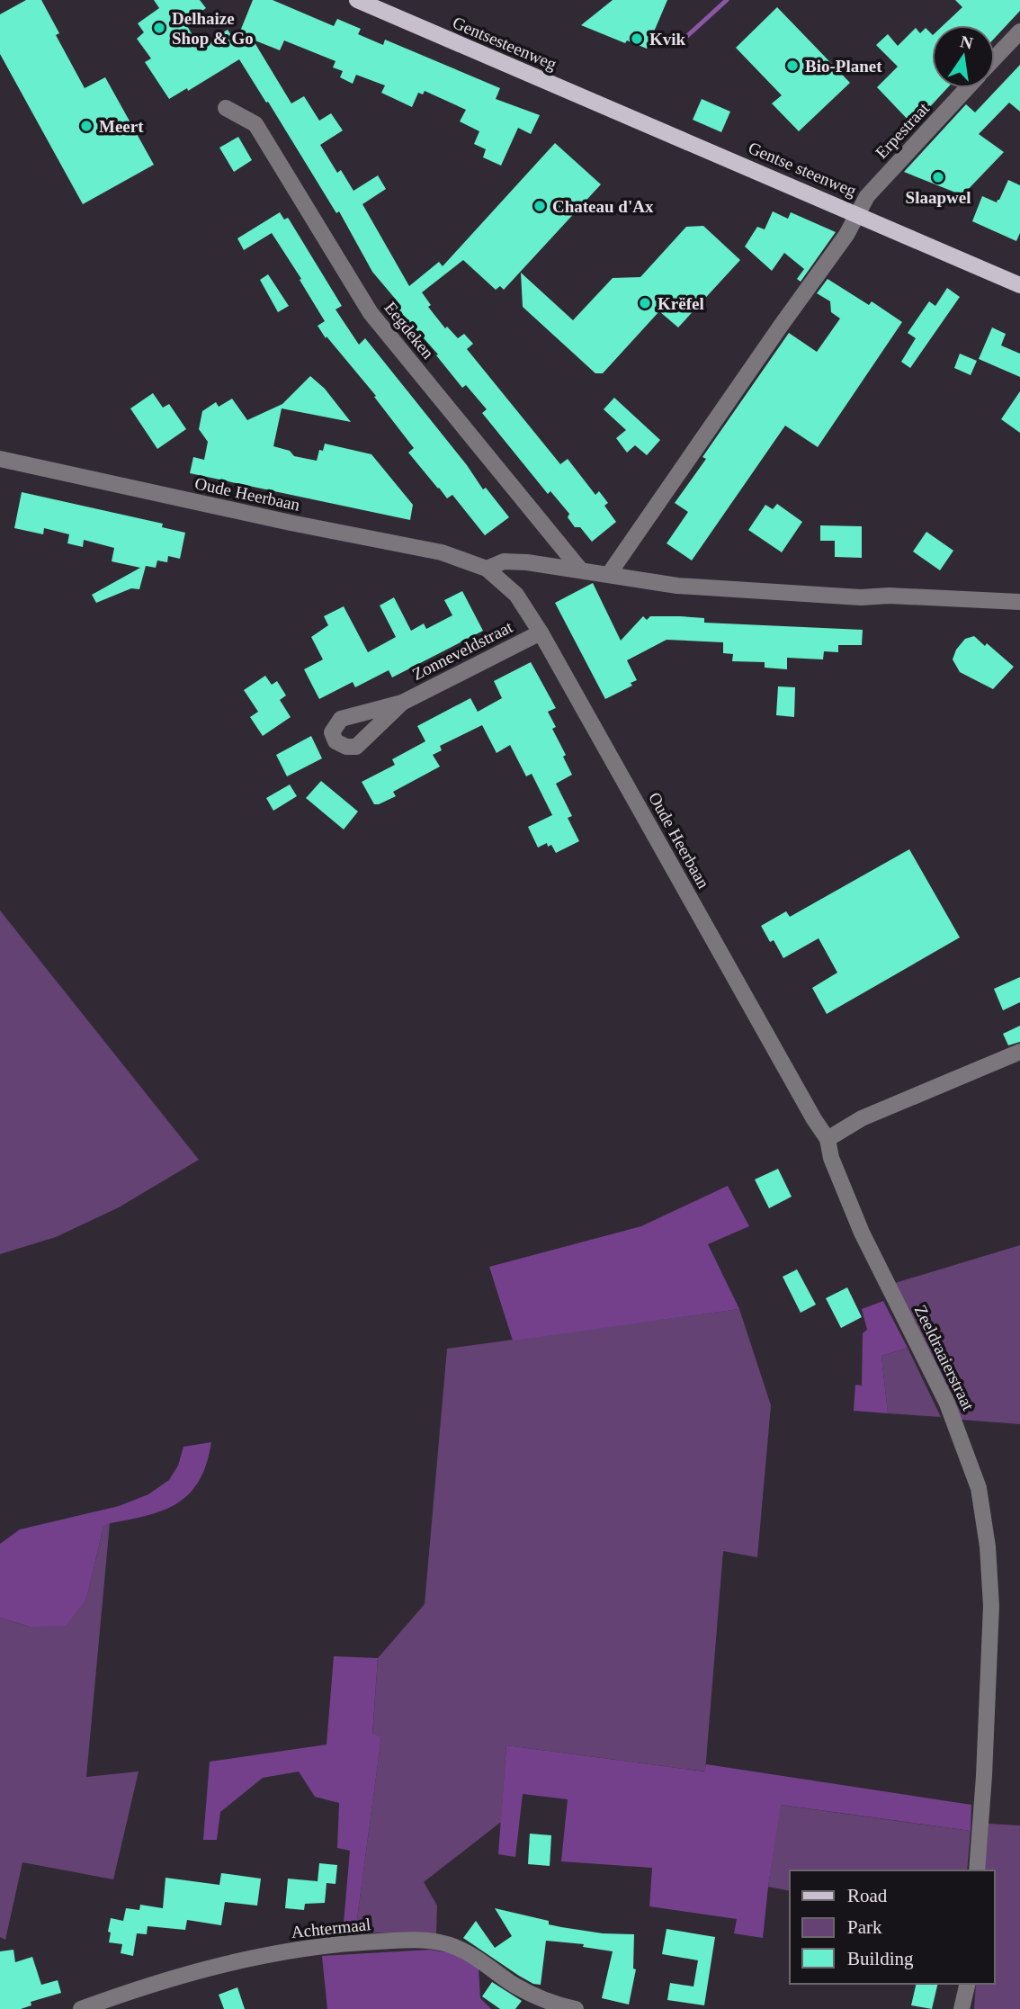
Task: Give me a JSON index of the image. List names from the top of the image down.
{
  "streets": {
    "main road": ["Gentsesteenweg", "Gentse steenweg"],
    "street": [
      "Erpestraat",
      "Eegdeken",
      "Oude Heerbaan",
      "Zonneveldstraat",
      "Zeeldraaierstraat",
      "Achtermaal"
    ]
  },
  "crossings": [
    ["Gentsesteenweg", "Gentse steenweg"],
    ["Erpestraat", "Gentse steenweg"],
    ["Oude Heerbaan", "Zonneveldstraat"],
    ["Oude Heerbaan", "Zeeldraaierstraat"]
  ],
  "places": [
    "Delhaize Shop & Go",
    "Kvik",
    "Bio-Planet",
    "Meert",
    "Slaapwel",
    "Chateau d'Ax",
    "Krëfel"
  ],
  "legend": ["Road", "Park", "Building"],
  "north": "top"
}
